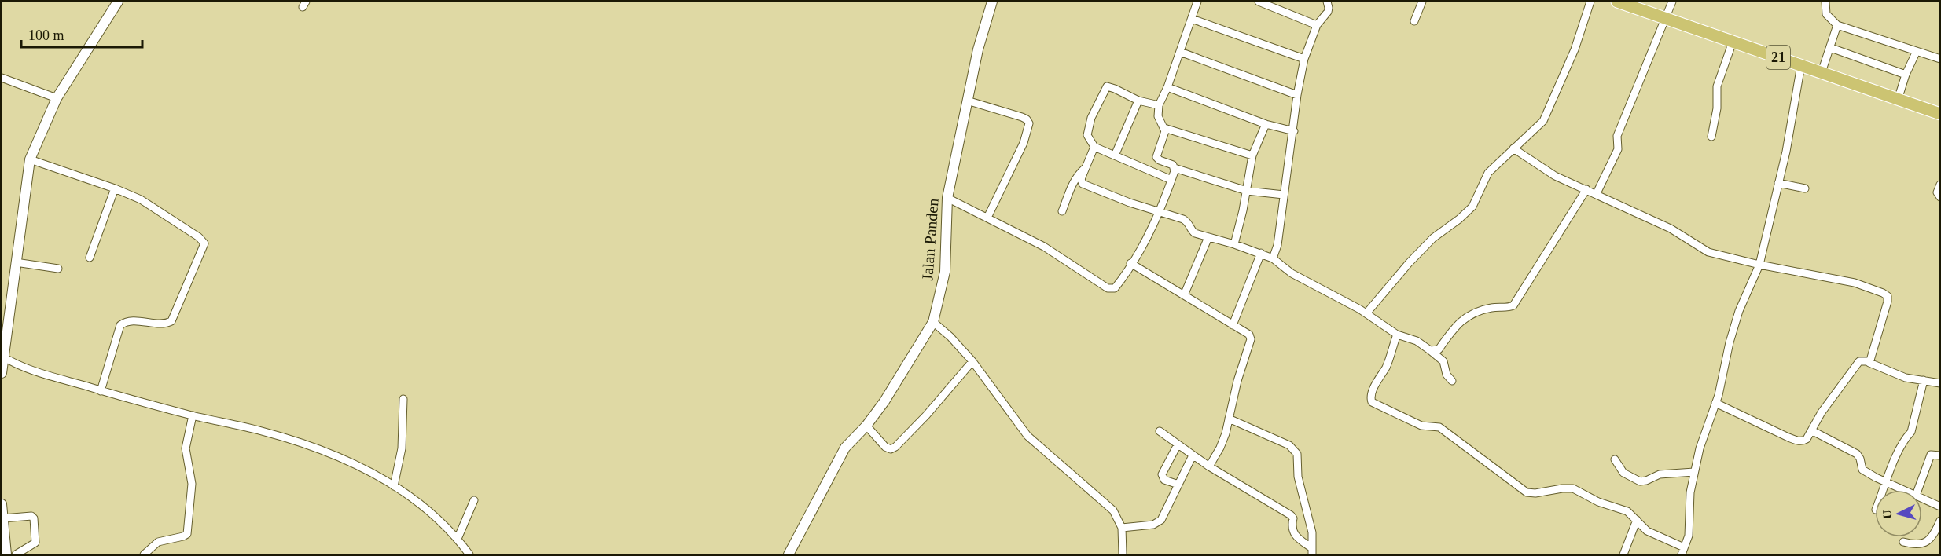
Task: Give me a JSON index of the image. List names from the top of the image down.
{
  "streets": {
    "highway": ["21"],
    "street": ["Jalan Panden"]
  },
  "scale_bar": "100 m",
  "north": "left"
}
